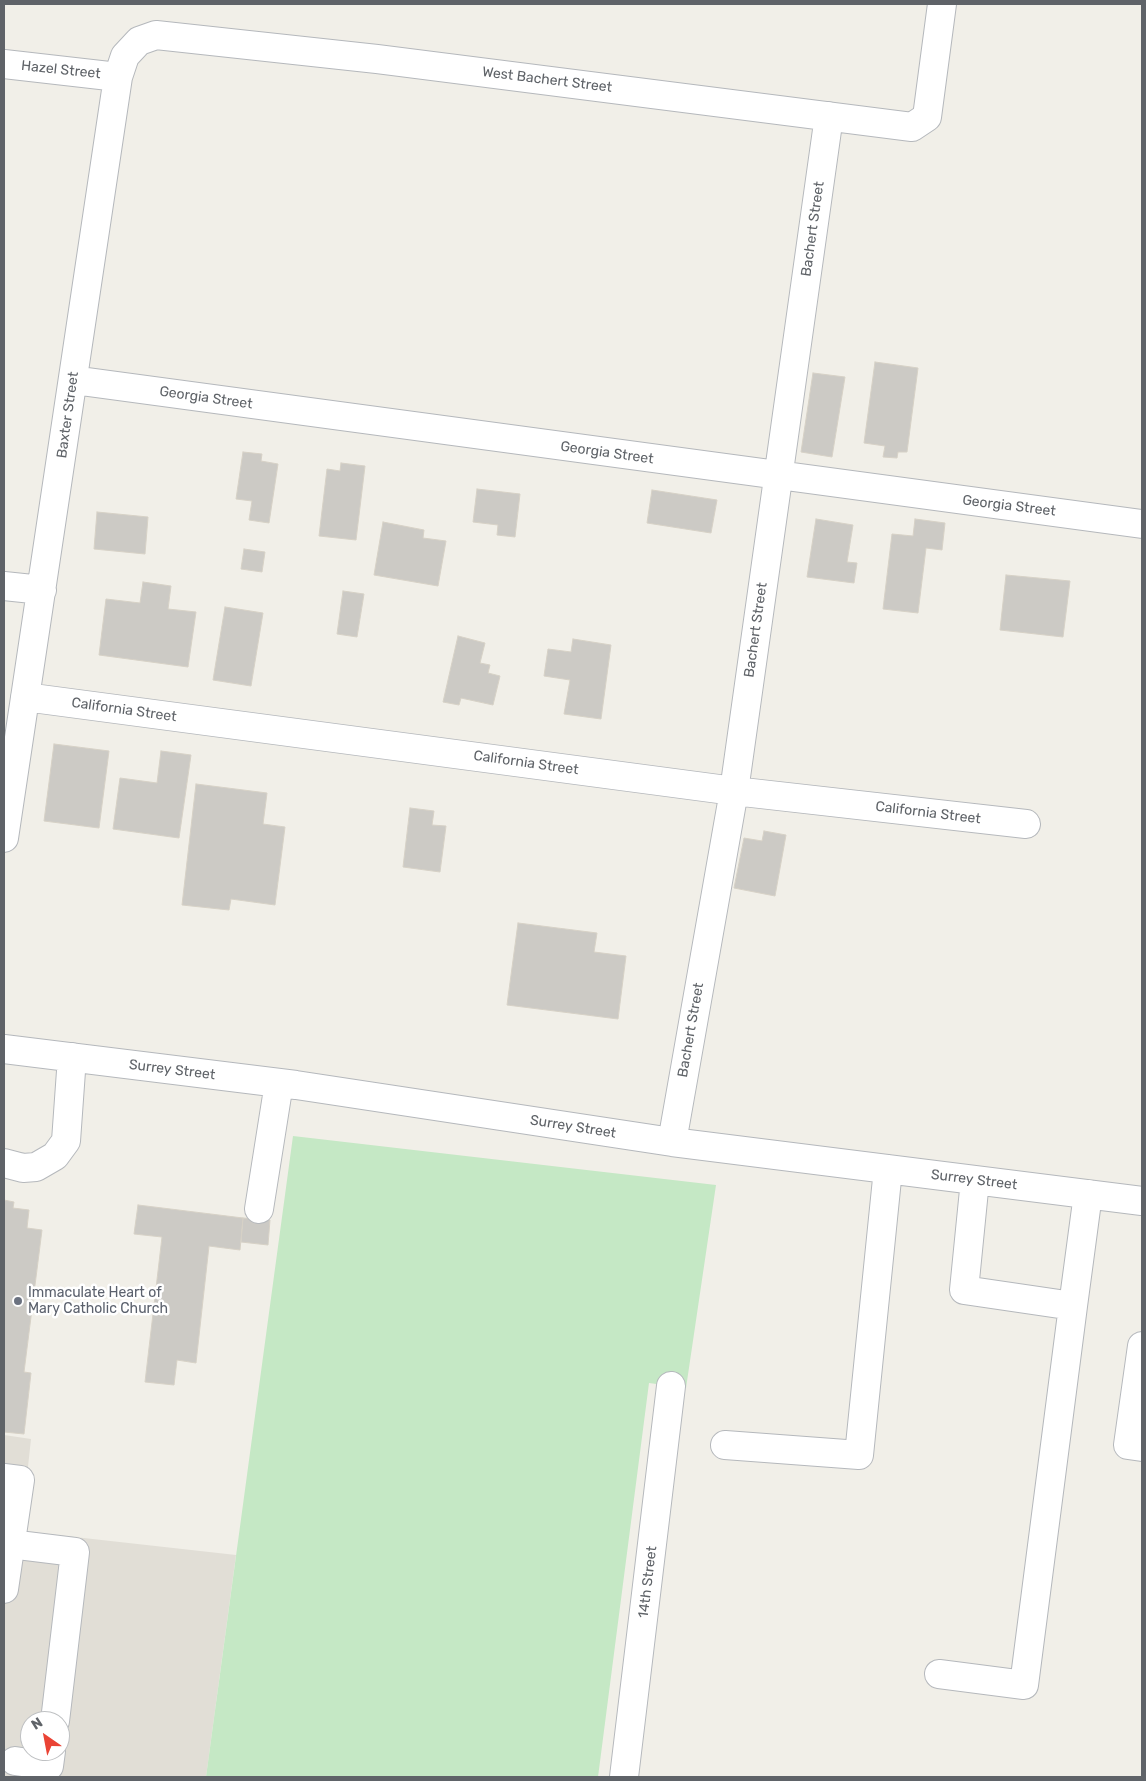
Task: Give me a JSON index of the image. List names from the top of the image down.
{
  "streets": {
    "street": [
      "Hazel Street",
      "West Bachert Street",
      "Bachert Street",
      "Georgia Street",
      "Baxter Street",
      "California Street",
      "Surrey Street",
      "14th Street"
    ]
  },
  "crossings": [
    ["Hazel Street", "Baxter Street"],
    ["West Bachert Street", "Bachert Street"],
    ["West Bachert Street", "Baxter Street"],
    ["Bachert Street", "Georgia Street"],
    ["Bachert Street", "California Street"],
    ["Bachert Street", "Surrey Street"],
    ["Georgia Street", "Baxter Street"],
    ["Baxter Street", "California Street"]
  ],
  "places": ["Immaculate Heart of Mary Catholic Church"],
  "north": "top left"
}
